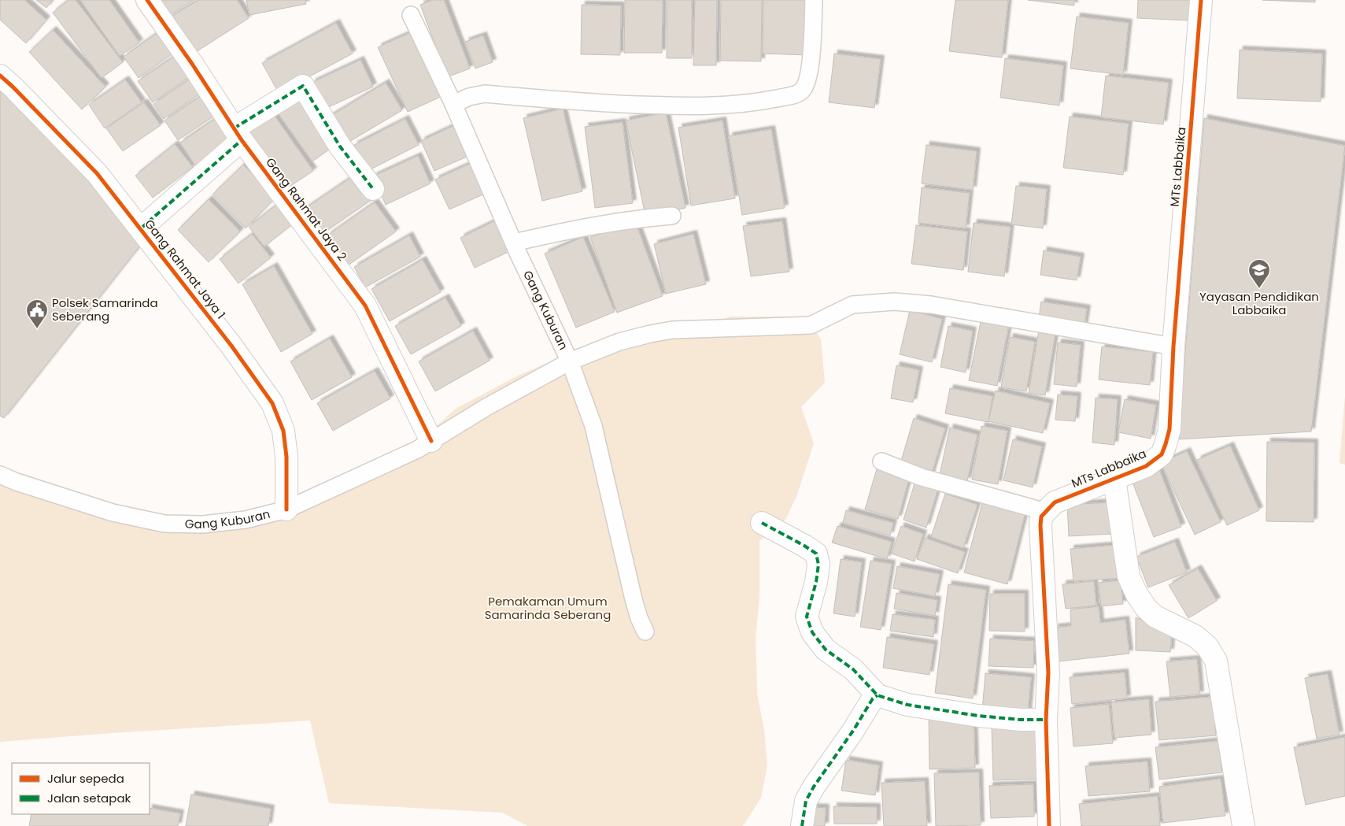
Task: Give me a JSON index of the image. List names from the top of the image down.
{
  "streets": {
    "street": ["MTs Labbaika", "Gang Rahmat Jaya 2", "Gang Rahmat Jaya 1"],
    "lane": ["Gang Kuburan"]
  },
  "crossings": [
    ["Gang Rahmat Jaya 2", "Gang Kuburan"],
    ["Gang Rahmat Jaya 1", "Gang Kuburan"]
  ],
  "parks": ["Pemakaman Umum Samarinda Seberang"],
  "places": {
    "school or university": ["Yayasan Pendidikan Labbaika"],
    "public building": ["Polsek Samarinda Seberang"]
  },
  "legend": ["Jalur sepeda", "Jalan setapak"]
}
